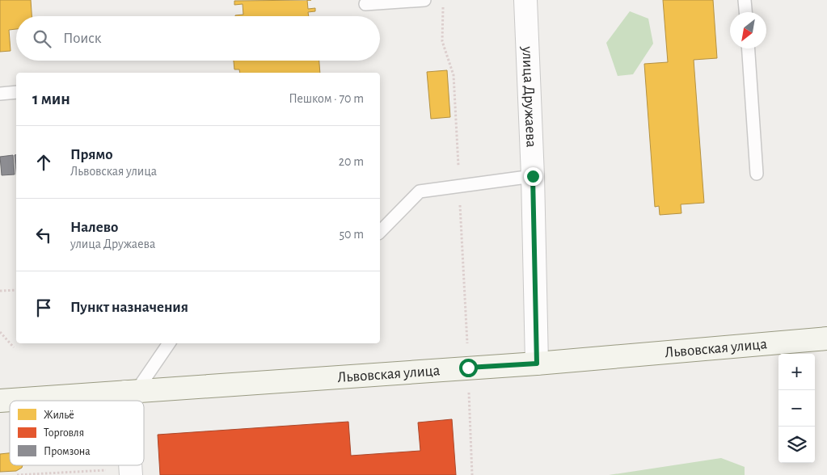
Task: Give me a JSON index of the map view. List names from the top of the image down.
{
  "streets": {
    "main road": ["Львовская улица"],
    "street": ["улица Дружаева"]
  },
  "crossings": [
    ["улица Дружаева", "Львовская улица"]
  ],
  "legend": ["Жильё", "Торговля", "Промзона"],
  "north": "bottom left",
  "page": {
    "search": "Поиск",
    "heading": ["1 мин", "Пешком · 70 m"],
    "list": [
      ["Прямо", "Львовская улица", "20 m"],
      ["Налево", "улица Дружаева", "50 m"],
      "Пункт назначения"
    ],
    "map_buttons": ["+", "−"]
  }
}
